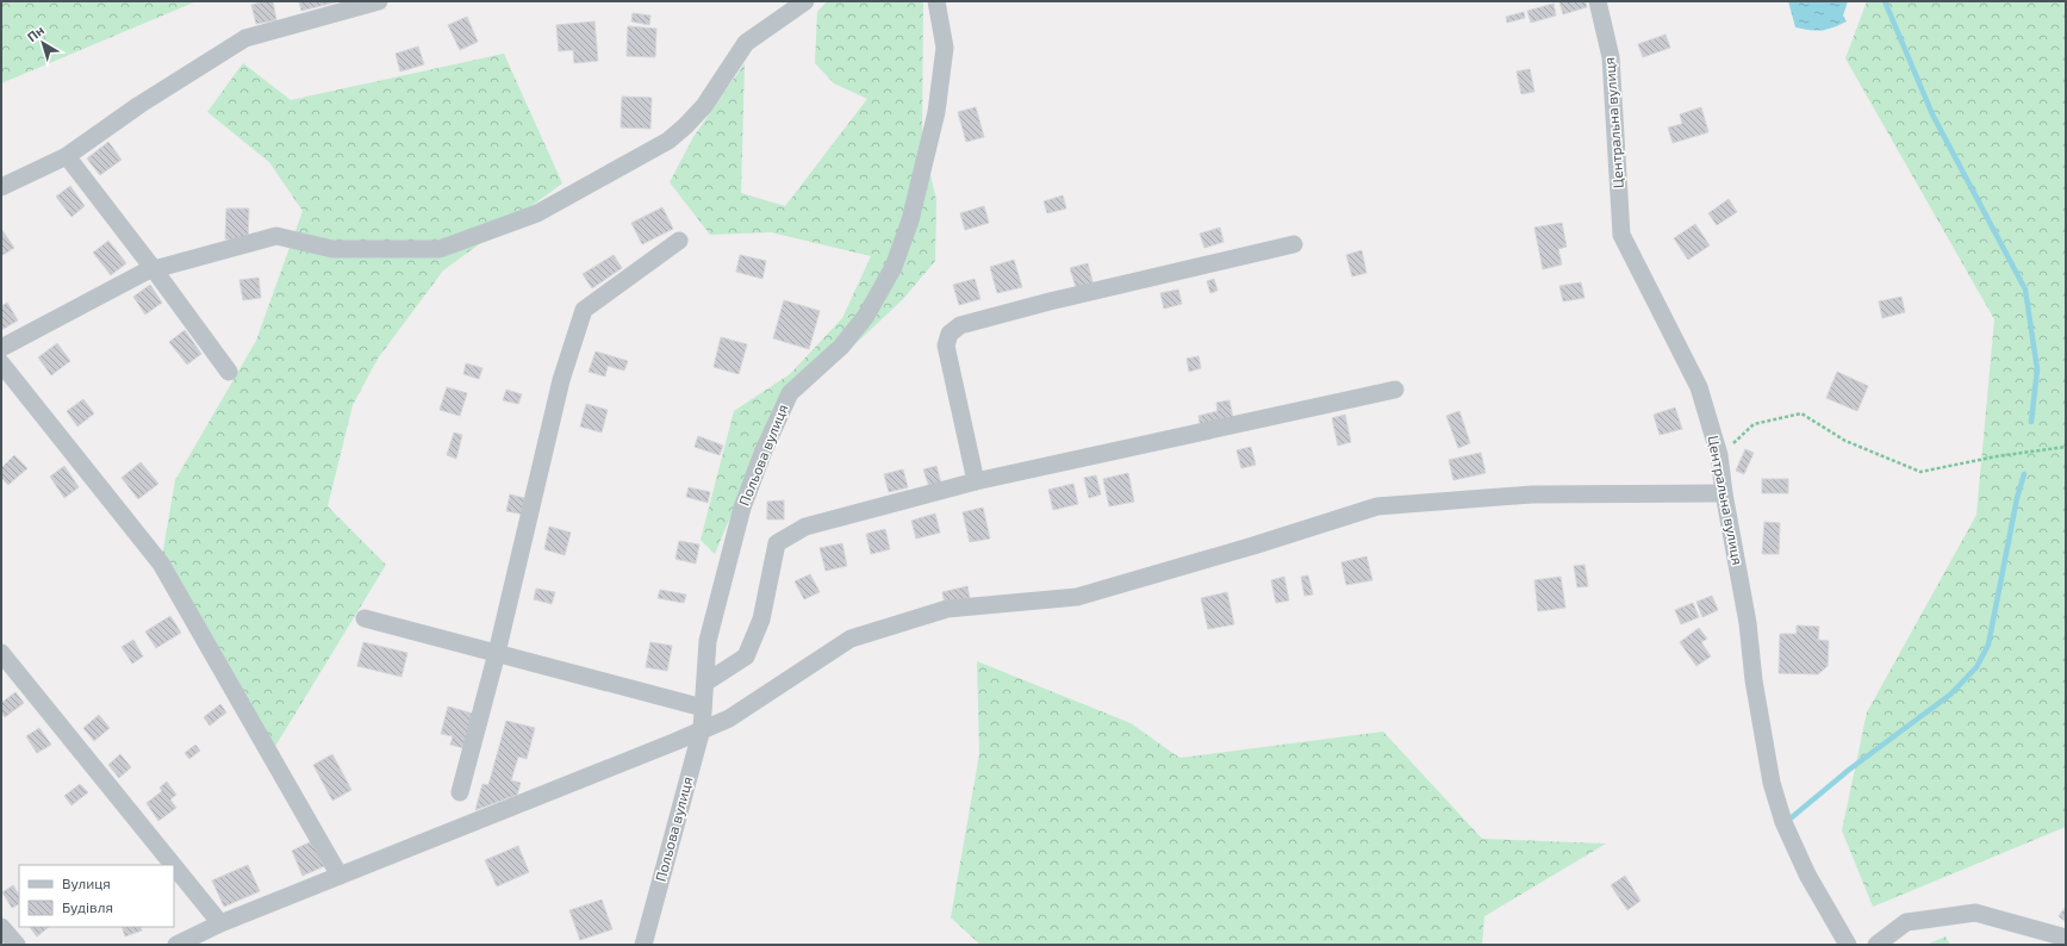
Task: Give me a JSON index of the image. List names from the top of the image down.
{
  "streets": {
    "street": ["Центральна вулиця", "Польова вулиця"]
  },
  "legend": ["Вулиця", "Будівля"],
  "north": "top left"
}
